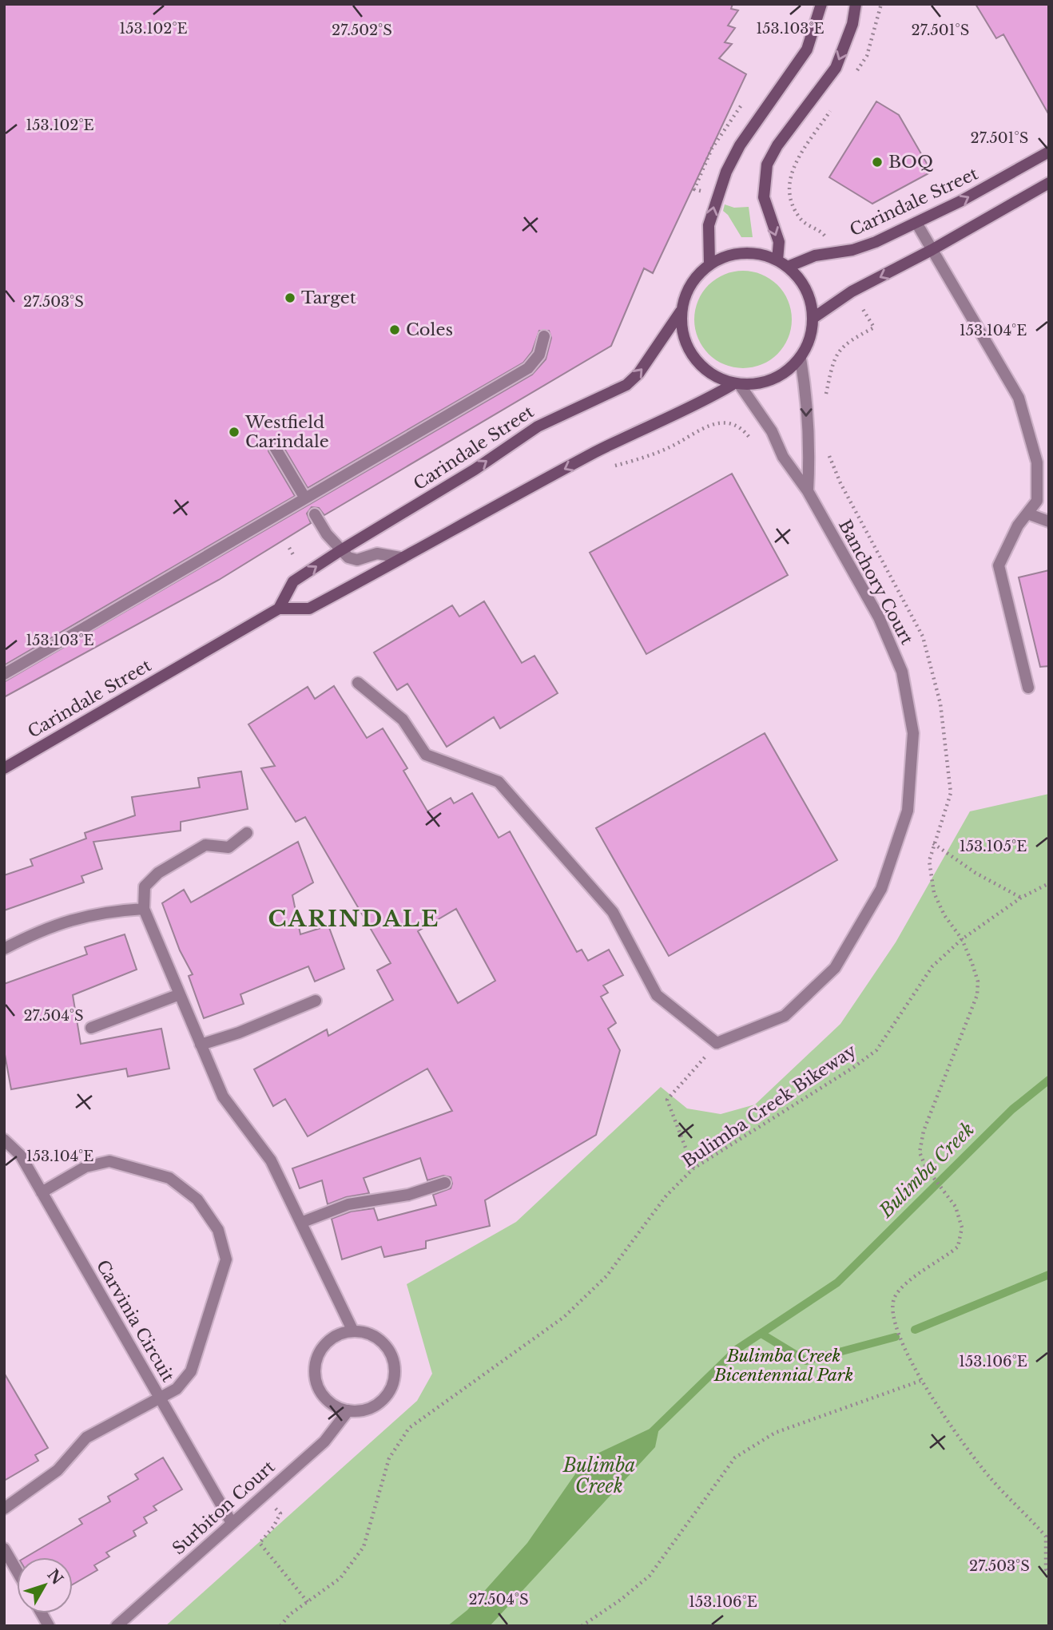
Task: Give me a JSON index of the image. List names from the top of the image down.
{
  "streets": {
    "street": [
      "Carindale Street",
      "Banchory Court",
      "Carvinia Circuit",
      "Surbiton Court"
    ],
    "path": ["Bulimba Creek Bikeway"]
  },
  "crossings": [
    ["Carindale Street", "Banchory Court"],
    ["Carvinia Circuit", "Surbiton Court"]
  ],
  "districts": ["CARINDALE"],
  "water": ["Bulimba Creek"],
  "parks": ["Bulimba Creek Bicentennial Park"],
  "places": [
    "BOQ",
    "Target",
    "Coles",
    "Westfield Carindale"
  ],
  "north": "top right",
  "coordinates": [
    "153.102°E",
    "153.103°E",
    "27.502°S",
    "27.501°S",
    "27.503°S",
    "153.104°E",
    "153.105°E",
    "27.504°S",
    "153.106°E"
  ]
}
